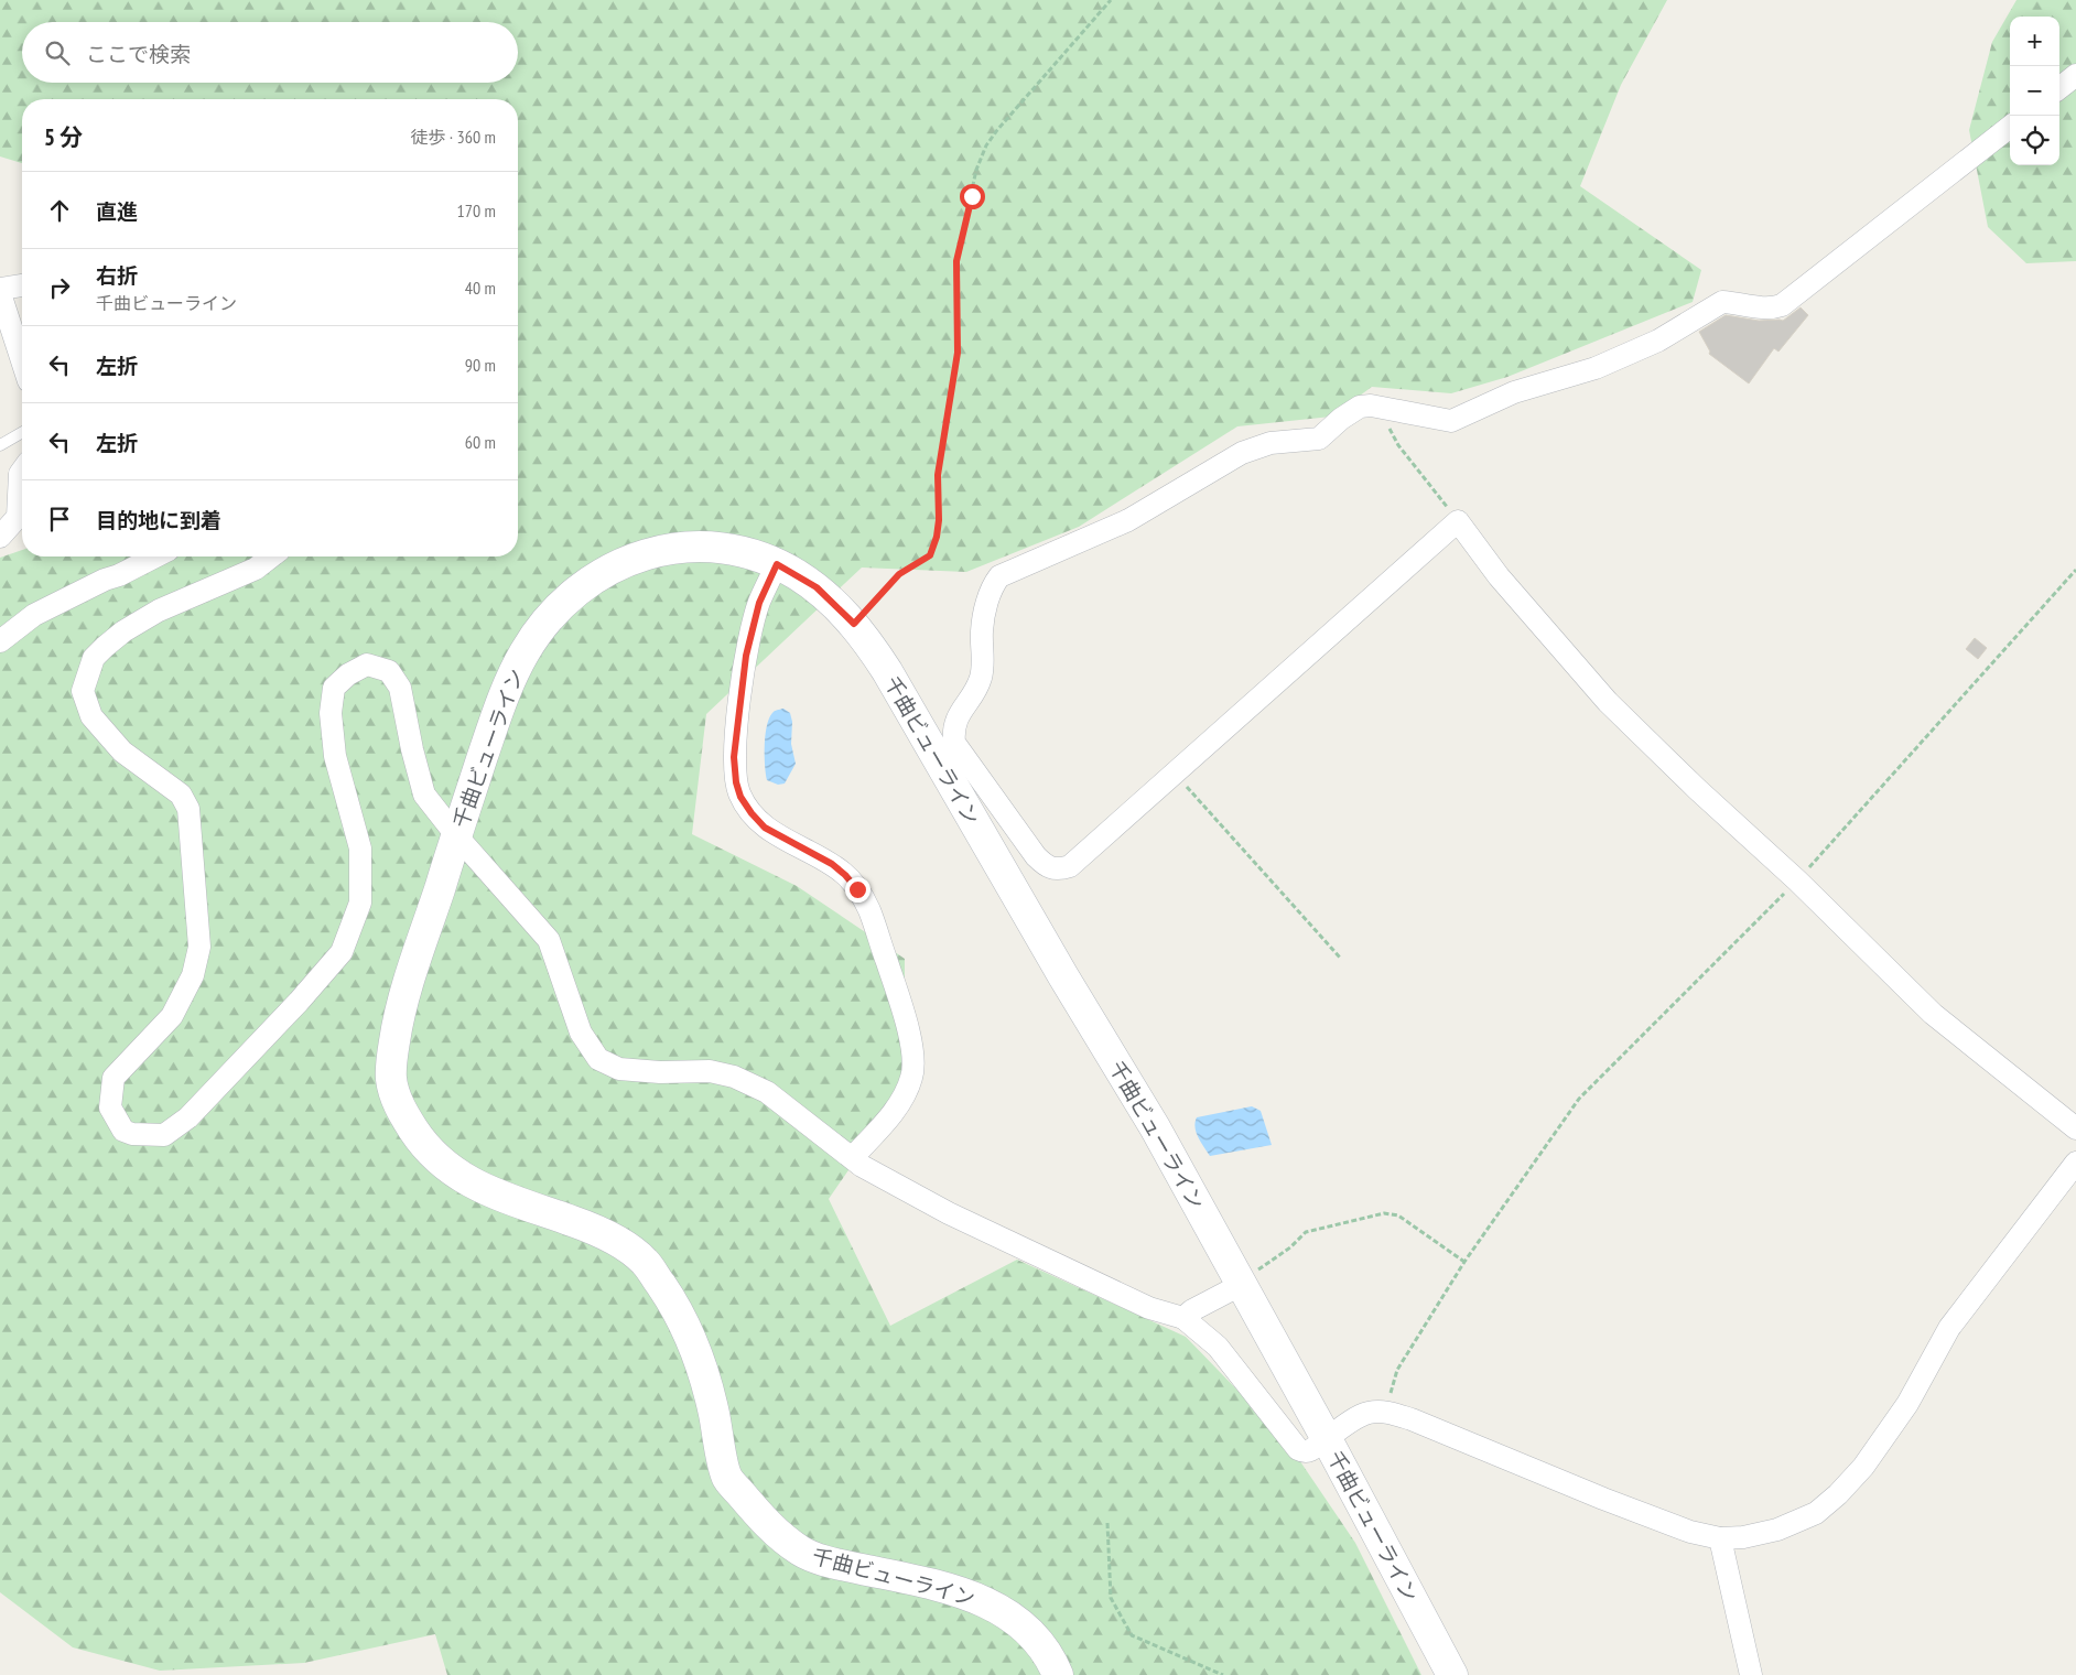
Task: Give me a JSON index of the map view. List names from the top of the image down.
{
  "streets": {
    "street": ["千曲ビューライン"]
  },
  "page": {
    "map_buttons": ["+", "−"],
    "search": "ここで検索",
    "heading": ["5 分", "徒歩 · 360 m"],
    "list": [
      ["直進", "170 m"],
      ["右折", "千曲ビューライン", "40 m"],
      ["左折", "90 m"],
      ["左折", "60 m"],
      "目的地に到着"
    ]
  }
}
